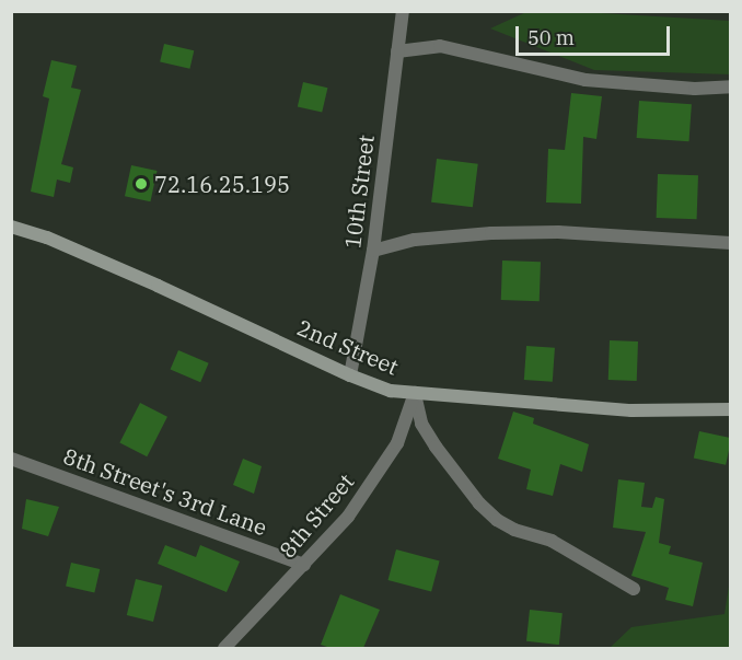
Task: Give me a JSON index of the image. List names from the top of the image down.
{
  "streets": {
    "main road": ["2nd Street"],
    "street": ["10th Street", "8th Street's 3rd Lane", "8th Street"]
  },
  "crossings": [
    ["10th Street", "2nd Street"],
    ["2nd Street", "8th Street"],
    ["8th Street's 3rd Lane", "8th Street"]
  ],
  "places": ["72.16.25.195"],
  "scale_bar": "50 m"
}
